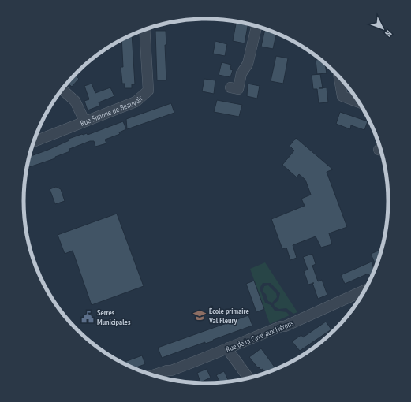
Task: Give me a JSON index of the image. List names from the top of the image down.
{
  "streets": {
    "street": ["Rue Simone de Beauvoir", "Rue de la Cave aux Hérons"]
  },
  "places": {
    "school or university": ["École primaire Val Fleury"],
    "public building": ["Serres Municipales"]
  },
  "north": "bottom right"
}
